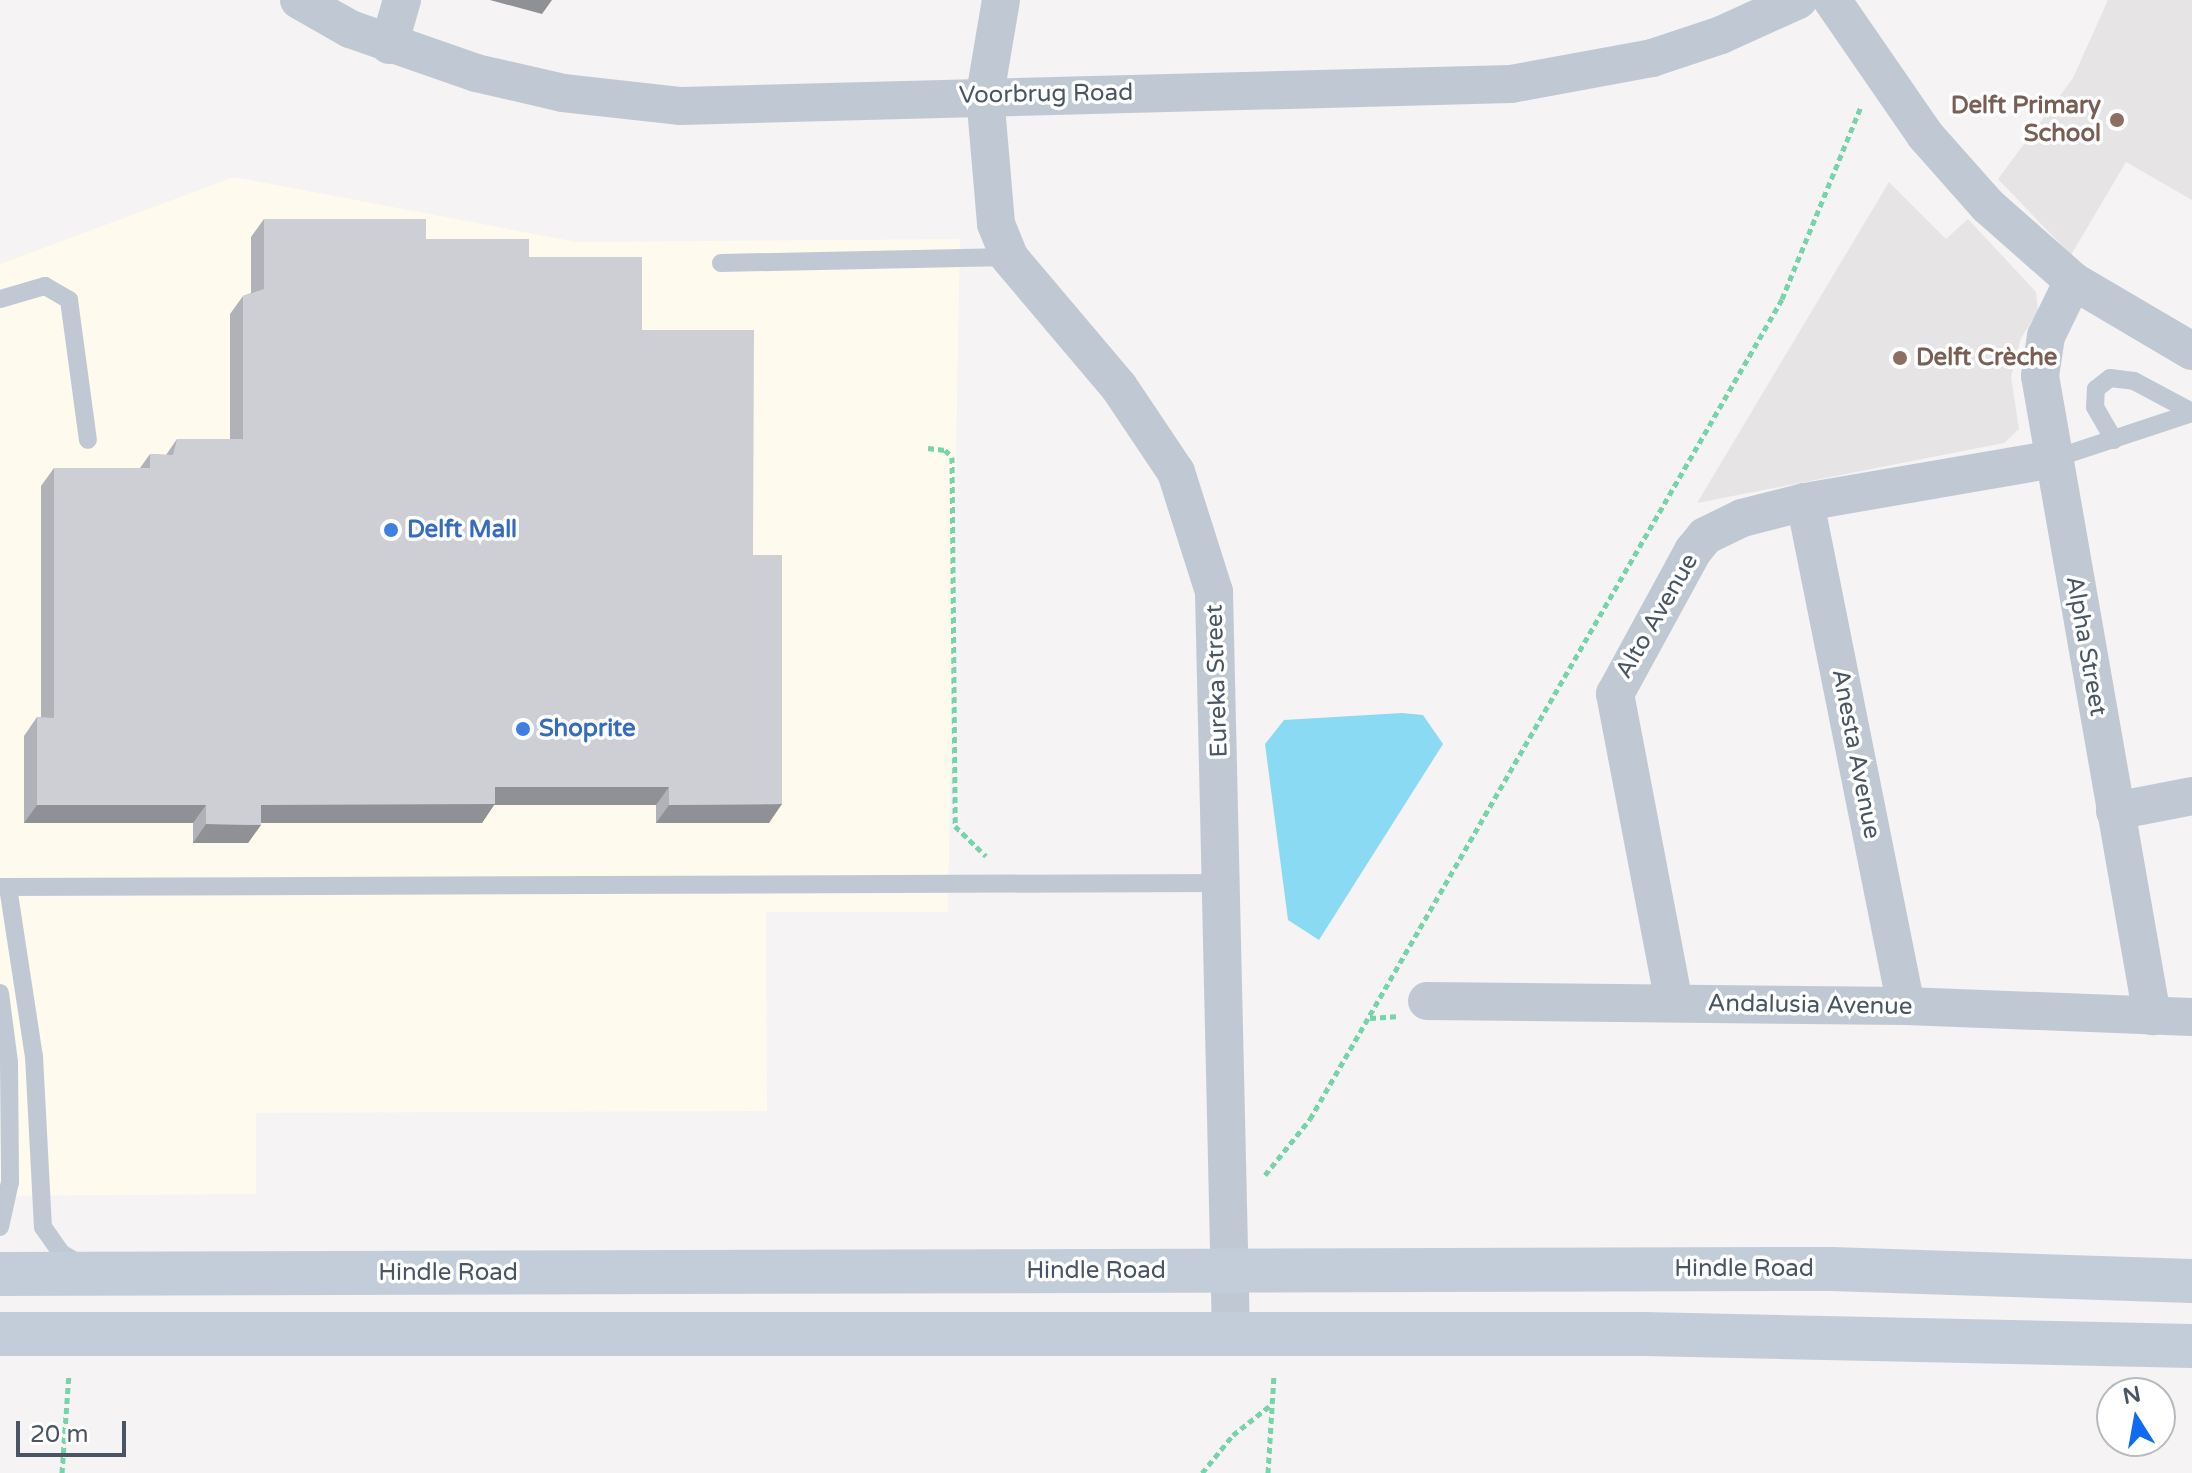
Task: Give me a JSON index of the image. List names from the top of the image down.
{
  "streets": {
    "main road": ["Hindle Road"],
    "street": [
      "Voorbrug Road",
      "Alto Avenue",
      "Alpha Street",
      "Eureka Street",
      "Anesta Avenue",
      "Andalusia Avenue"
    ]
  },
  "crossings": [
    ["Voorbrug Road", "Eureka Street"],
    ["Alto Avenue", "Alpha Street"],
    ["Alto Avenue", "Anesta Avenue"],
    ["Alto Avenue", "Andalusia Avenue"],
    ["Alpha Street", "Andalusia Avenue"],
    ["Eureka Street", "Hindle Road"],
    ["Anesta Avenue", "Andalusia Avenue"]
  ],
  "places": [
    "Delft Primary School",
    "Delft Crèche",
    "Delft Mall",
    "Shoprite"
  ],
  "scale_bar": "20 m",
  "north": "top"
}
